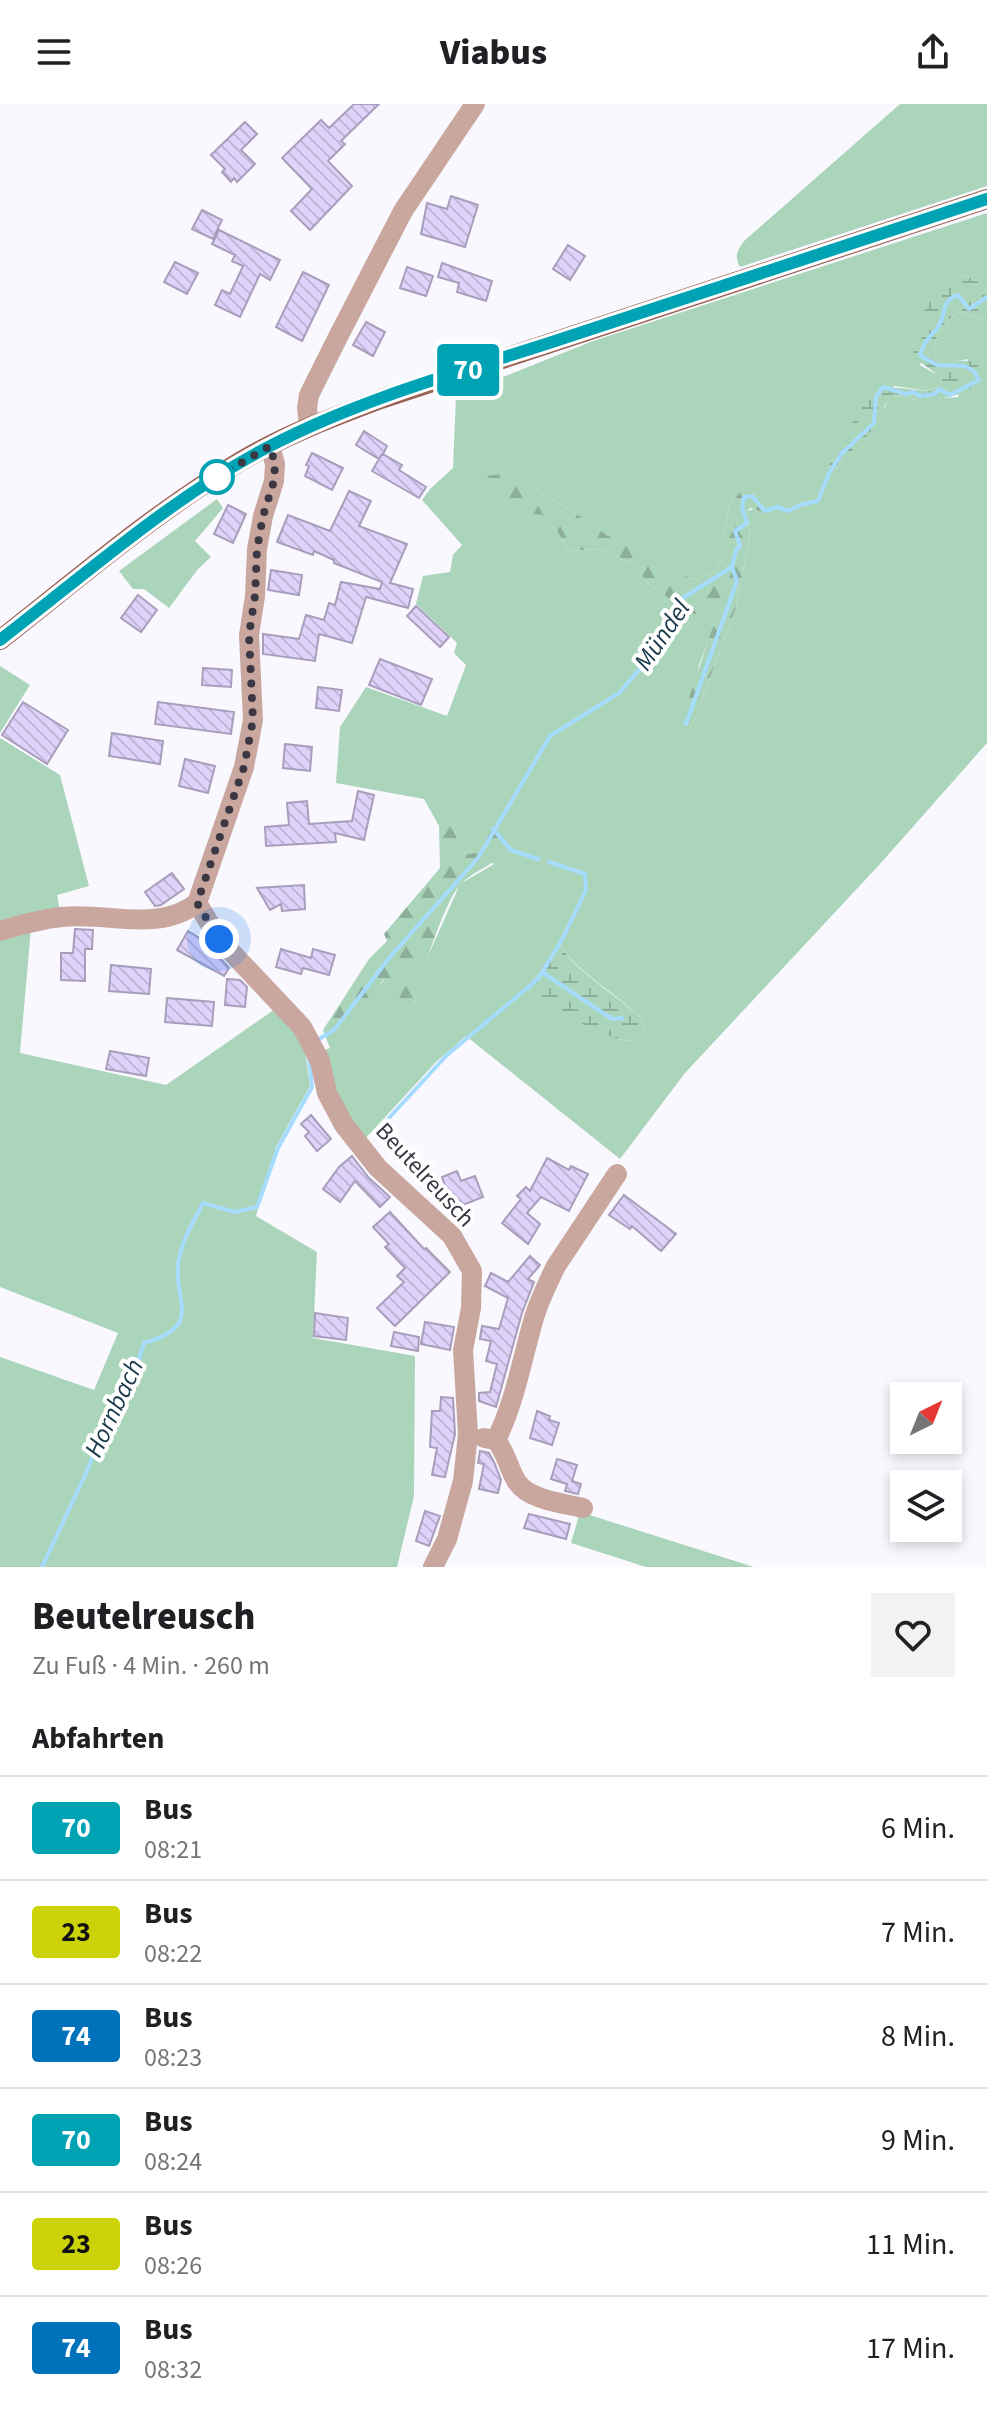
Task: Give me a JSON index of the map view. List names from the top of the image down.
{
  "streets": {
    "street": ["Beutelreusch"]
  },
  "water": ["Mündel", "Hornbach"],
  "lines": ["bus line 70"],
  "north": "top right",
  "page": {
    "header": "Viabus",
    "on_map": "70",
    "heading": [
      ["Beutelreusch", "Zu Fuß · 4 Min. · 260 m"],
      "Abfahrten"
    ],
    "list": [
      {
        "mark": "70",
        "name": "Bus",
        "note": "08:21",
        "value": "6 Min."
      },
      {
        "mark": "23",
        "name": "Bus",
        "note": "08:22",
        "value": "7 Min."
      },
      {
        "mark": "74",
        "name": "Bus",
        "note": "08:23",
        "value": "8 Min."
      },
      {
        "mark": "70",
        "name": "Bus",
        "note": "08:24",
        "value": "9 Min."
      },
      {
        "mark": "23",
        "name": "Bus",
        "note": "08:26",
        "value": "11 Min."
      },
      {
        "mark": "74",
        "name": "Bus",
        "note": "08:32",
        "value": "17 Min."
      }
    ]
  }
}
